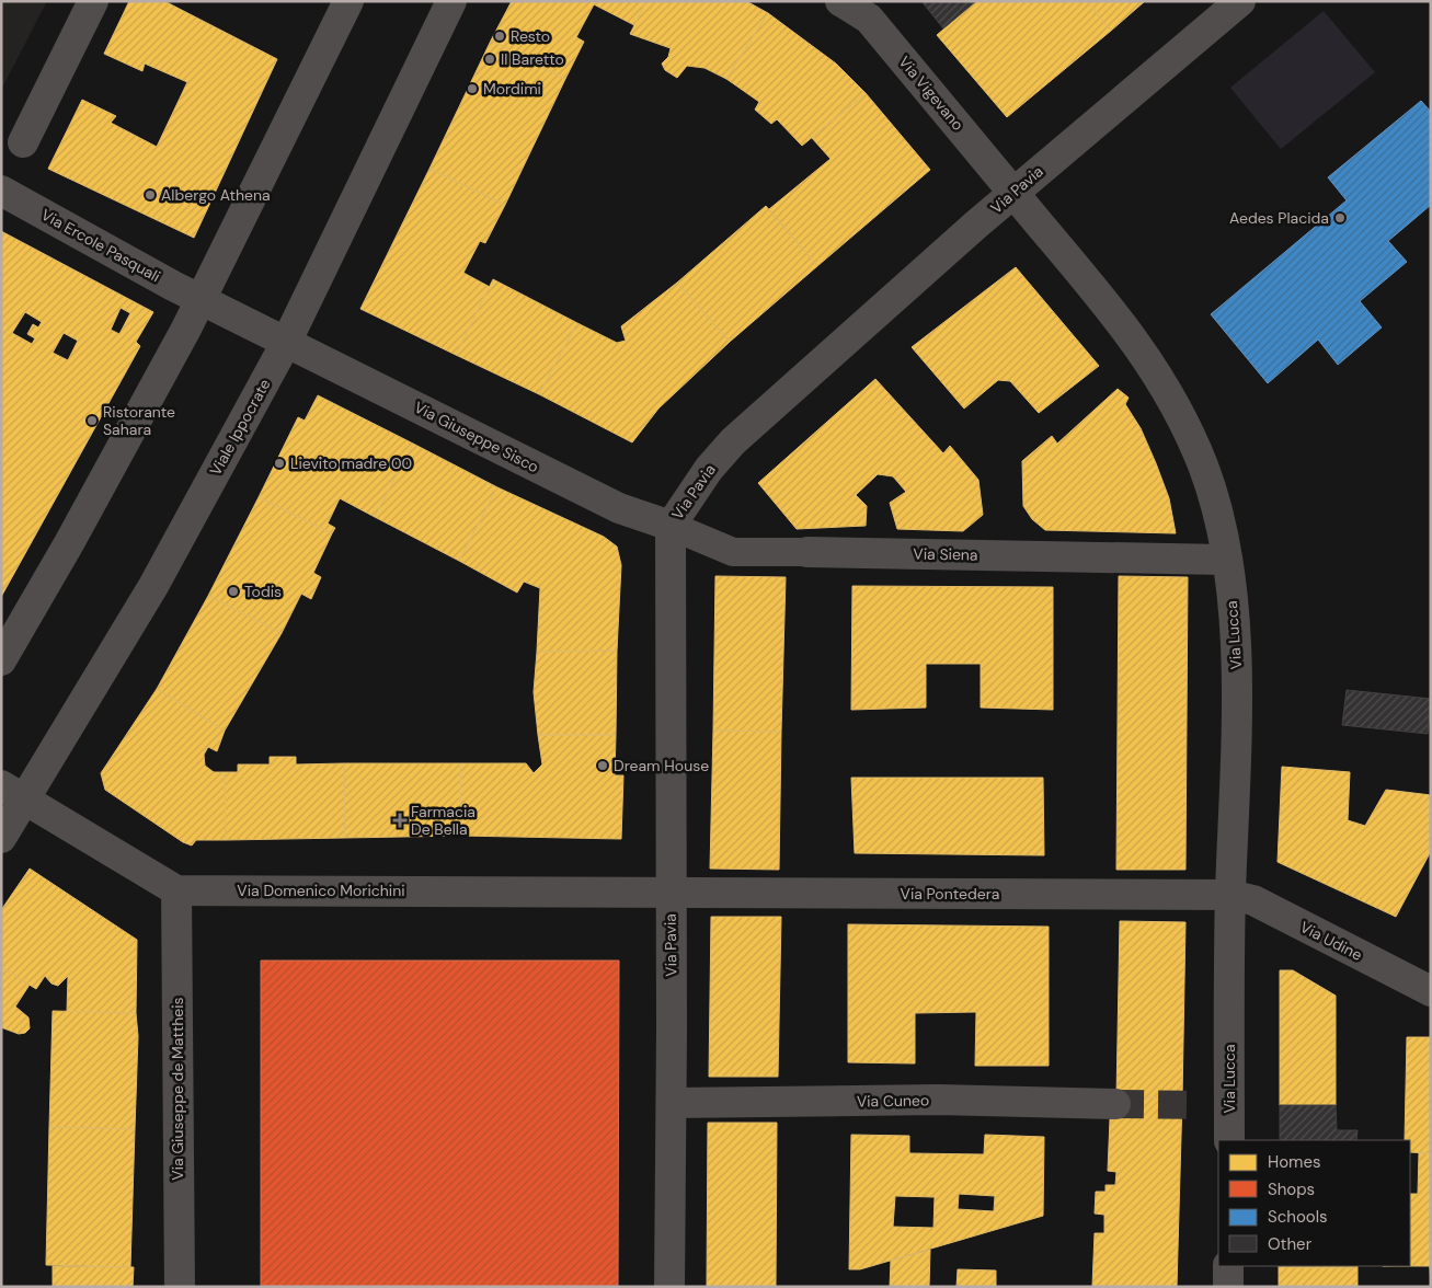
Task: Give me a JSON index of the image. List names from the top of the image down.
{
  "streets": {
    "street": [
      "Via Vigevano",
      "Via Pavia",
      "Via Ercole Pasquali",
      "Viale Ippocrate",
      "Via Giuseppe Sisco",
      "Via Siena",
      "Via Lucca",
      "Via Domenico Morichini",
      "Via Pontedera",
      "Via Udine",
      "Via Giuseppe de Mattheis",
      "Via Cuneo"
    ]
  },
  "crossings": [
    ["Via Vigevano", "Via Pavia"],
    ["Via Vigevano", "Via Lucca"],
    ["Via Pavia", "Via Giuseppe Sisco"],
    ["Via Pavia", "Via Siena"],
    ["Via Pavia", "Via Lucca"],
    ["Via Pavia", "Via Domenico Morichini"],
    ["Via Pavia", "Via Pontedera"],
    ["Via Pavia", "Via Cuneo"],
    ["Via Ercole Pasquali", "Viale Ippocrate"],
    ["Via Ercole Pasquali", "Via Giuseppe Sisco"],
    ["Viale Ippocrate", "Via Giuseppe Sisco"],
    ["Via Giuseppe Sisco", "Via Siena"],
    ["Via Siena", "Via Lucca"],
    ["Via Lucca", "Via Pontedera"],
    ["Via Lucca", "Via Udine"],
    ["Via Domenico Morichini", "Via Pontedera"],
    ["Via Domenico Morichini", "Via Giuseppe de Mattheis"],
    ["Via Pontedera", "Via Udine"]
  ],
  "places": {
    "other": [
      "Resto",
      "Il Baretto",
      "Mordimi",
      "Albergo Athena",
      "Aedes Placida",
      "Ristorante Sahara",
      "Lievito madre 00",
      "Todis",
      "Dream House"
    ],
    "health": ["Farmacia De Bella"]
  },
  "legend": [
    "Homes",
    "Shops",
    "Schools",
    "Other"
  ]
}
